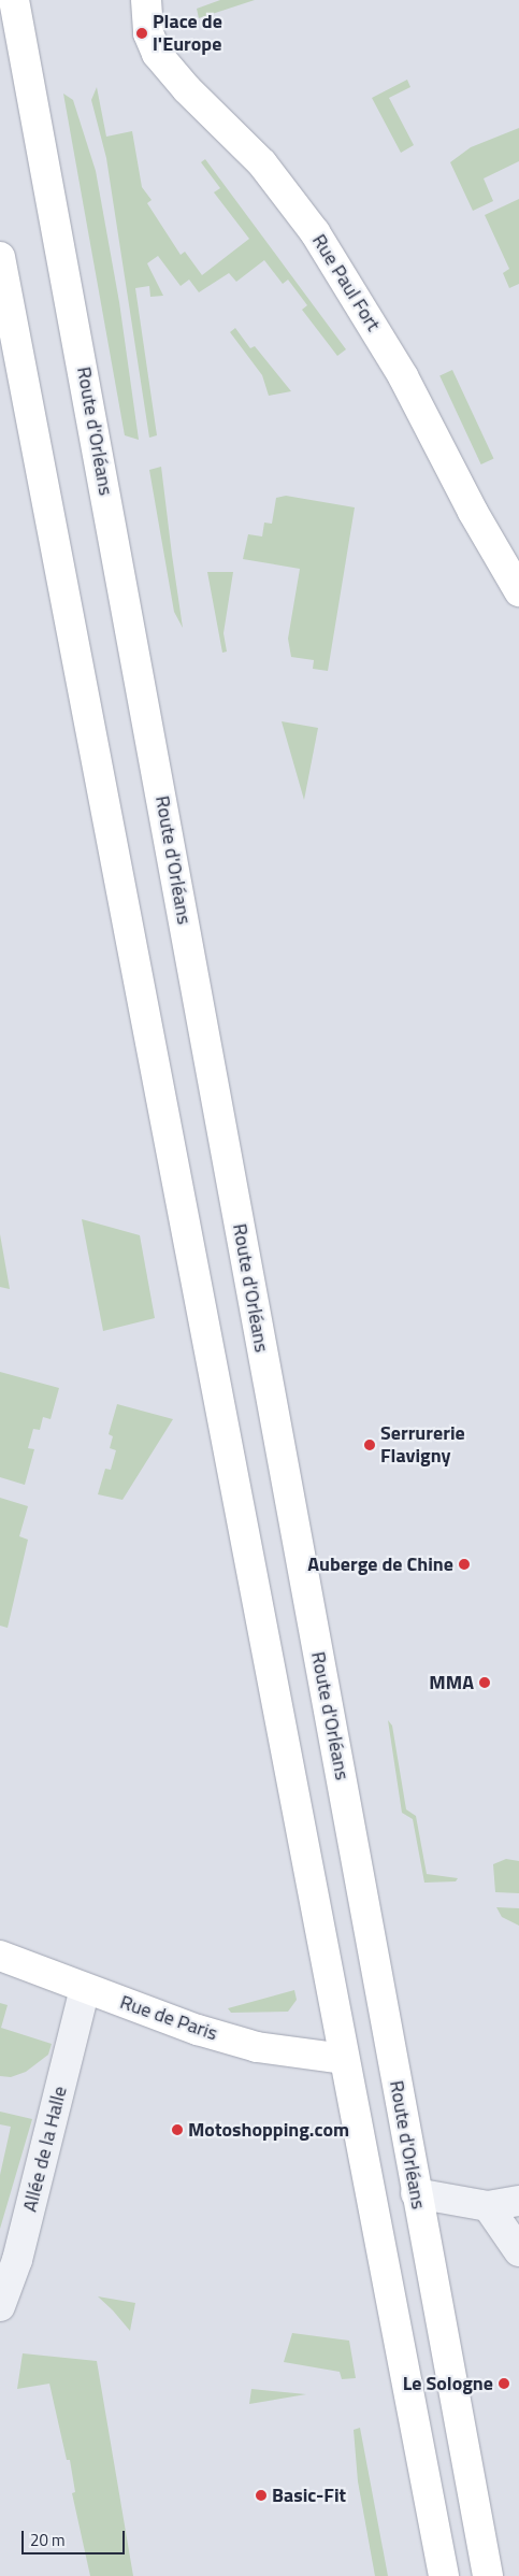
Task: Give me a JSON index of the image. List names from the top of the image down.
{
  "streets": {
    "main road": ["Rue Paul Fort", "Route d'Orléans", "Rue de Paris"],
    "street": ["Allée de la Halle"]
  },
  "crossings": [
    ["Rue de Paris", "Allée de la Halle"]
  ],
  "places": [
    "Place de l'Europe",
    "Serrurerie Flavigny",
    "Auberge de Chine",
    "MMA",
    "Motoshopping.com",
    "Le Sologne",
    "Basic-Fit"
  ],
  "scale_bar": "20 m"
}
